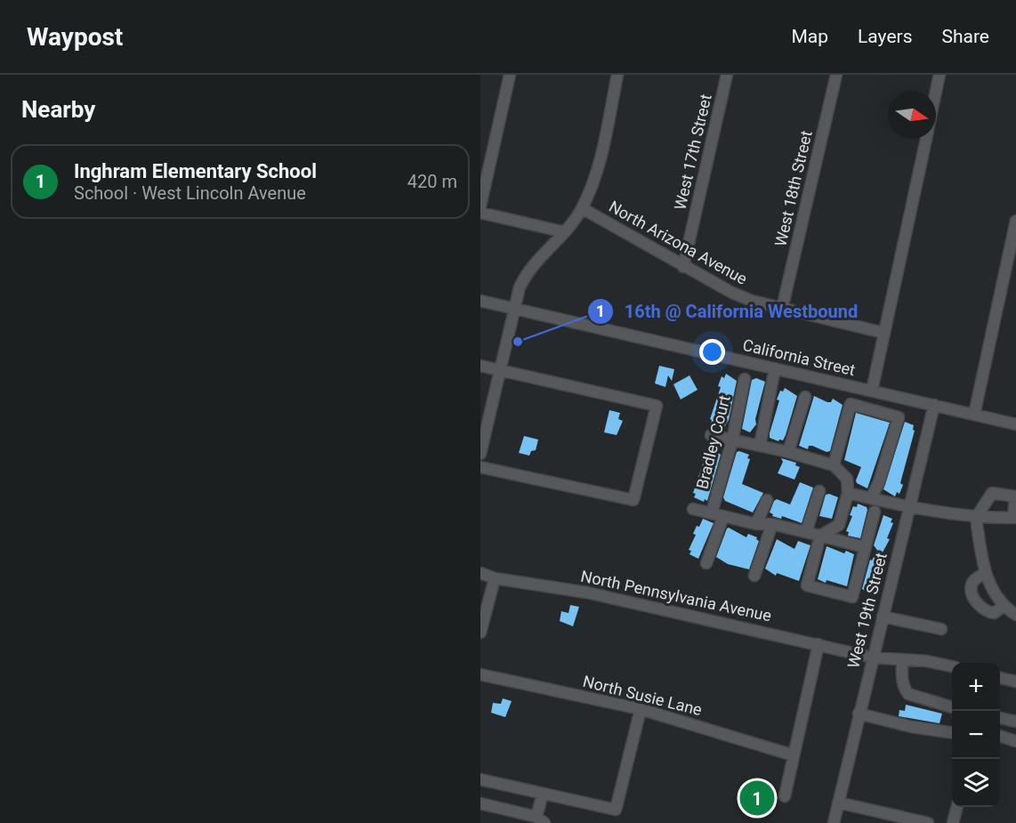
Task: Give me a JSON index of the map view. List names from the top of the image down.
{
  "streets": {
    "street": [
      "West 17th Street",
      "West 18th Street",
      "North Arizona Avenue",
      "California Street",
      "Bradley Court",
      "North Pennsylvania Avenue",
      "West 19th Street",
      "North Susie Lane"
    ]
  },
  "crossings": [
    ["West 17th Street", "North Arizona Avenue"],
    ["West 18th Street", "North Arizona Avenue"],
    ["California Street", "West 19th Street"],
    ["North Pennsylvania Avenue", "West 19th Street"]
  ],
  "places": ["16th @ California Westbound"],
  "north": "right",
  "page": {
    "header": "Waypost",
    "nav": ["Map", "Layers", "Share"],
    "heading": "Nearby",
    "list": [
      {
        "mark": "1",
        "name": "Inghram Elementary School",
        "note": "School · West Lincoln Avenue",
        "value": "420 m"
      }
    ],
    "map_buttons": ["+", "−"],
    "pins": "1"
  }
}
